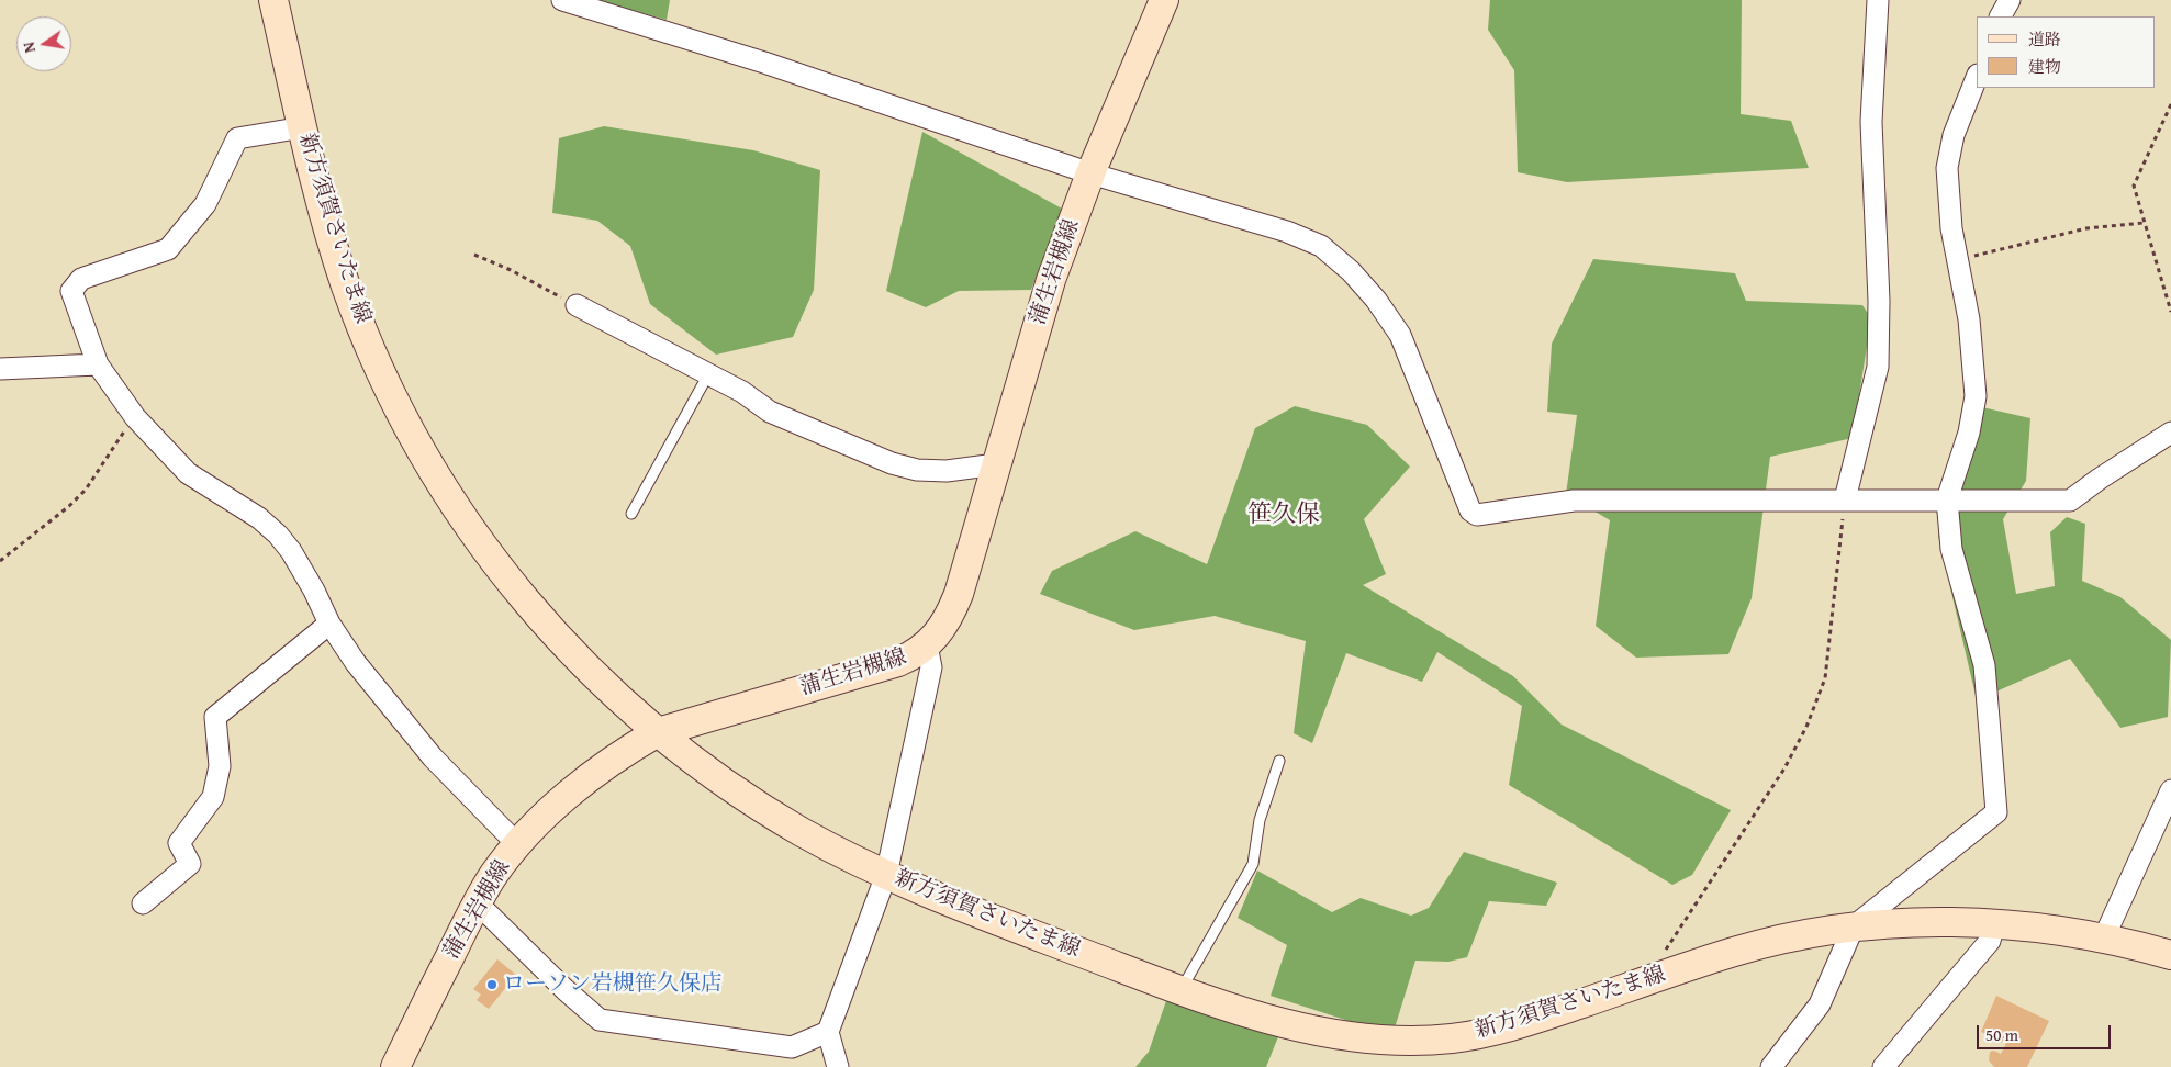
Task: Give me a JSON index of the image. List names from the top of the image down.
{
  "streets": {
    "main road": ["新方須賀さいたま線", "蒲生岩槻線"]
  },
  "crossings": [
    ["新方須賀さいたま線", "蒲生岩槻線"]
  ],
  "districts": ["笹久保"],
  "places": ["ローソン岩槻笹久保店"],
  "legend": ["道路", "建物"],
  "scale_bar": "50 m",
  "north": "left"
}
